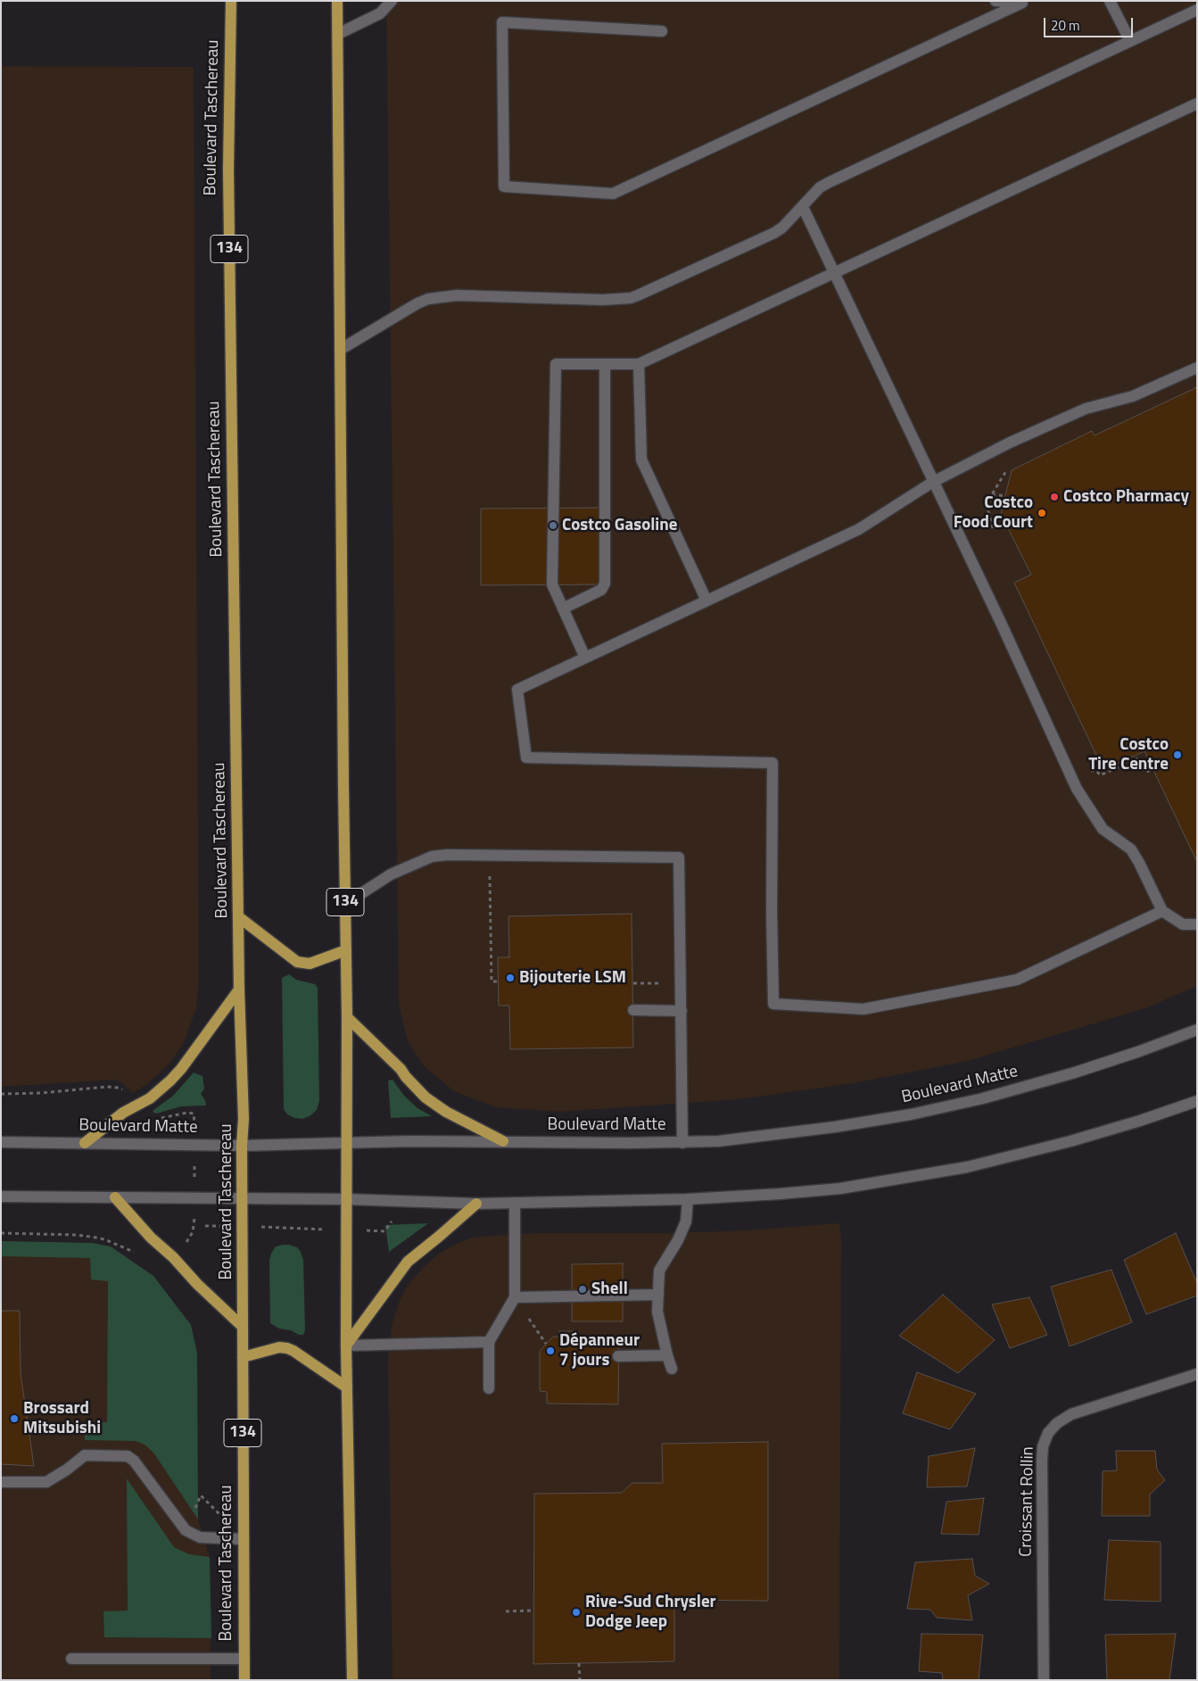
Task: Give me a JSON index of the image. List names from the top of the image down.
{
  "streets": {
    "main road": [
      "Boulevard Taschereau",
      "134",
      "Boulevard Matte",
      "Croissant Rollin"
    ]
  },
  "crossings": [
    ["Boulevard Taschereau", "Boulevard Matte"],
    ["134", "Boulevard Matte"]
  ],
  "places": [
    "Costco Pharmacy",
    "Costco Food Court",
    "Costco Gasoline",
    "Costco Tire Centre",
    "Bijouterie LSM",
    "Shell",
    "Dépanneur 7 jours",
    "Brossard Mitsubishi",
    "Rive-Sud Chrysler Dodge Jeep"
  ],
  "scale_bar": "20 m"
}
